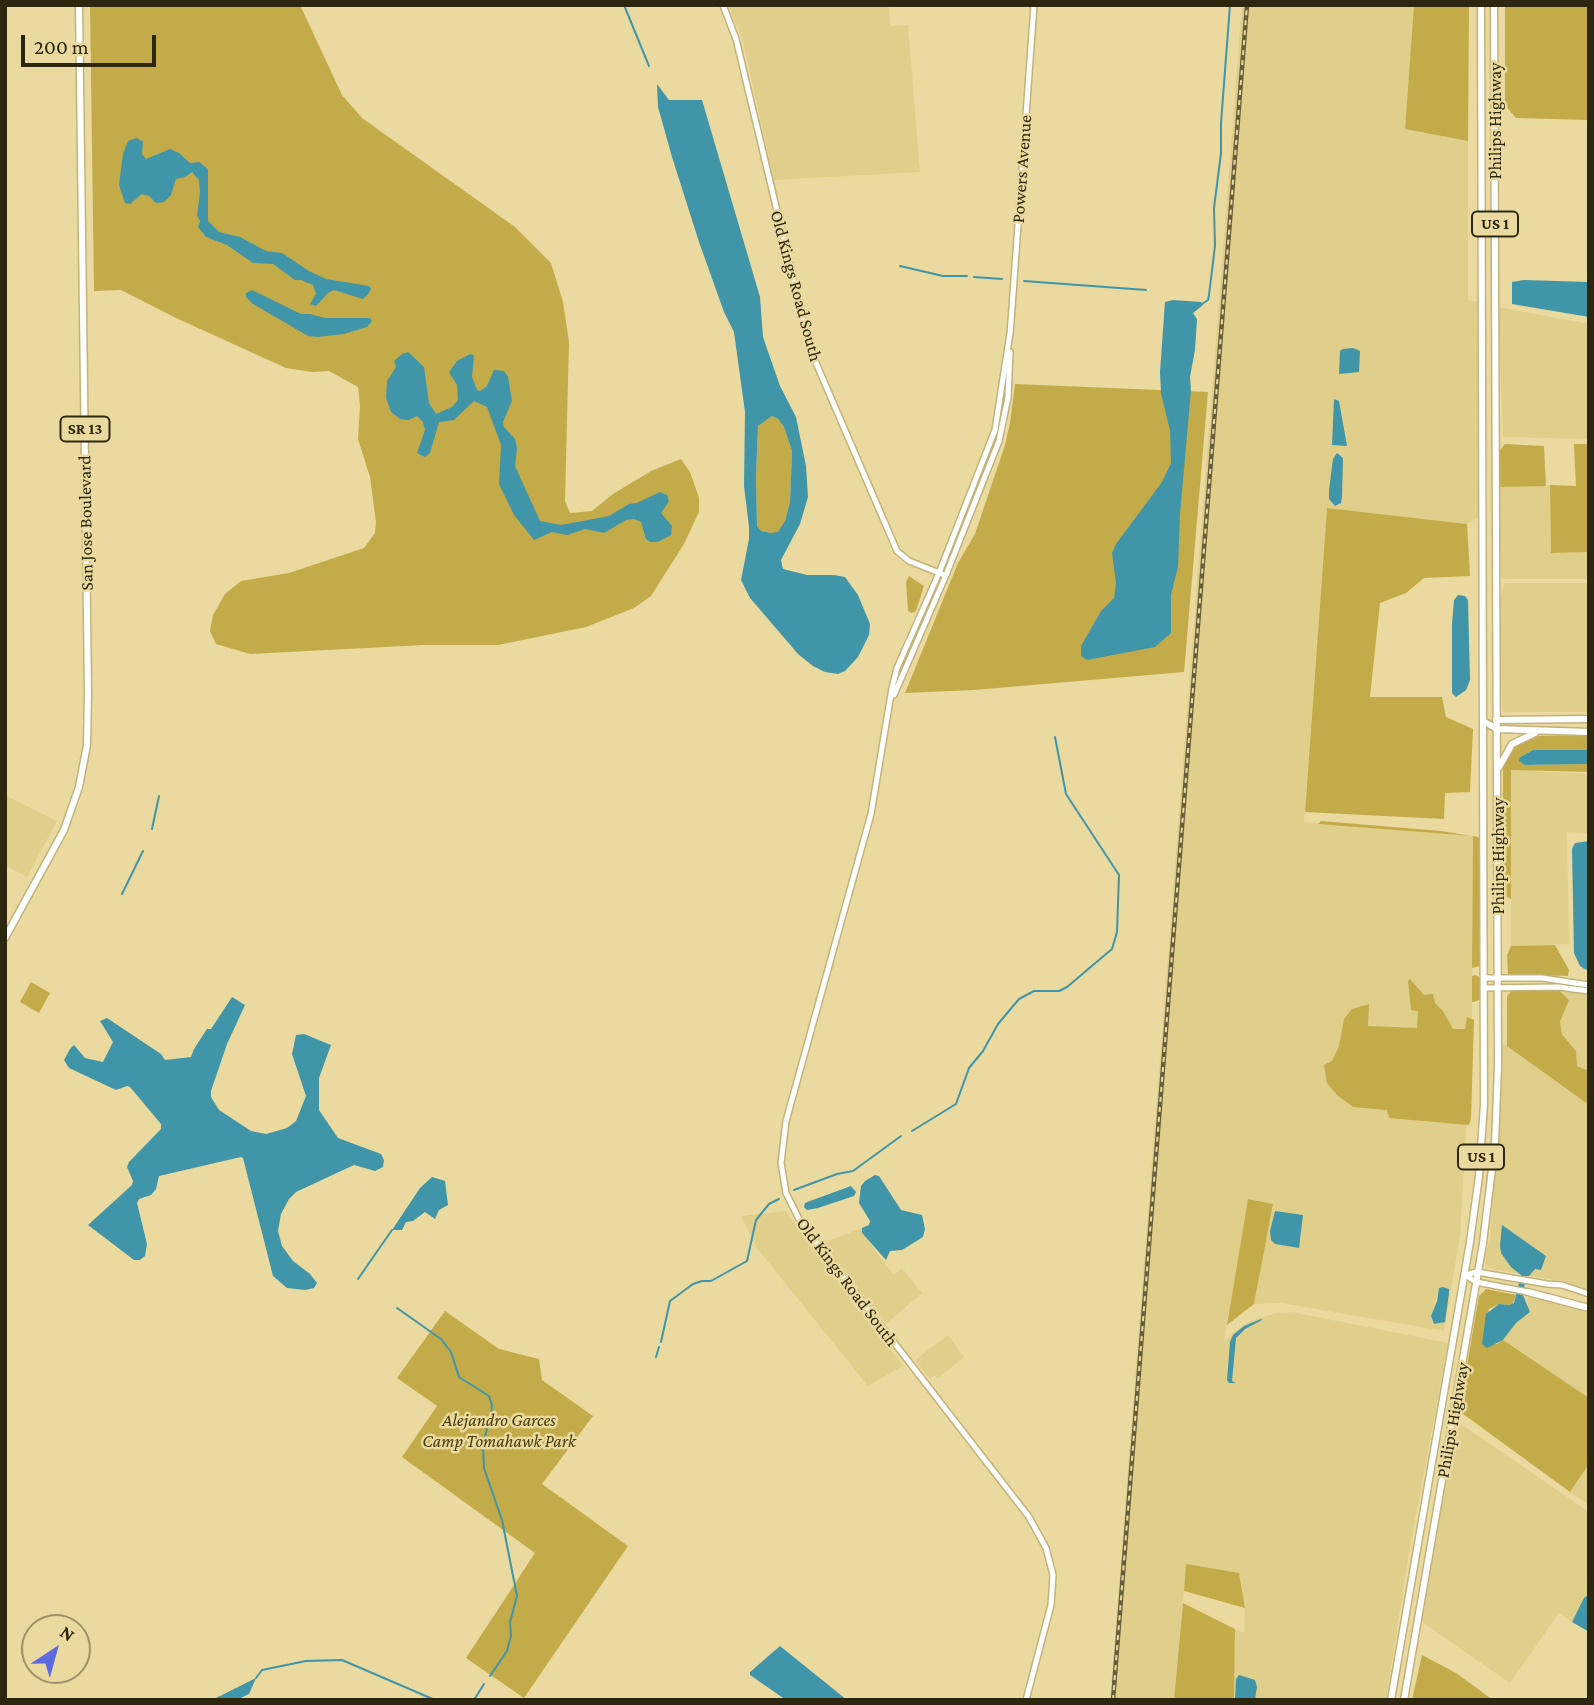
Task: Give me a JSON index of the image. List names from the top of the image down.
{
  "streets": {
    "main road": [
      "Philips Highway",
      "US 1",
      "SR 13",
      "San Jose Boulevard"
    ],
    "street": ["Powers Avenue", "Old Kings Road South"]
  },
  "crossings": [
    ["Powers Avenue", "Old Kings Road South"]
  ],
  "parks": ["Alejandro Garces Camp Tomahawk Park"],
  "scale_bar": "200 m",
  "north": "top right"
}
